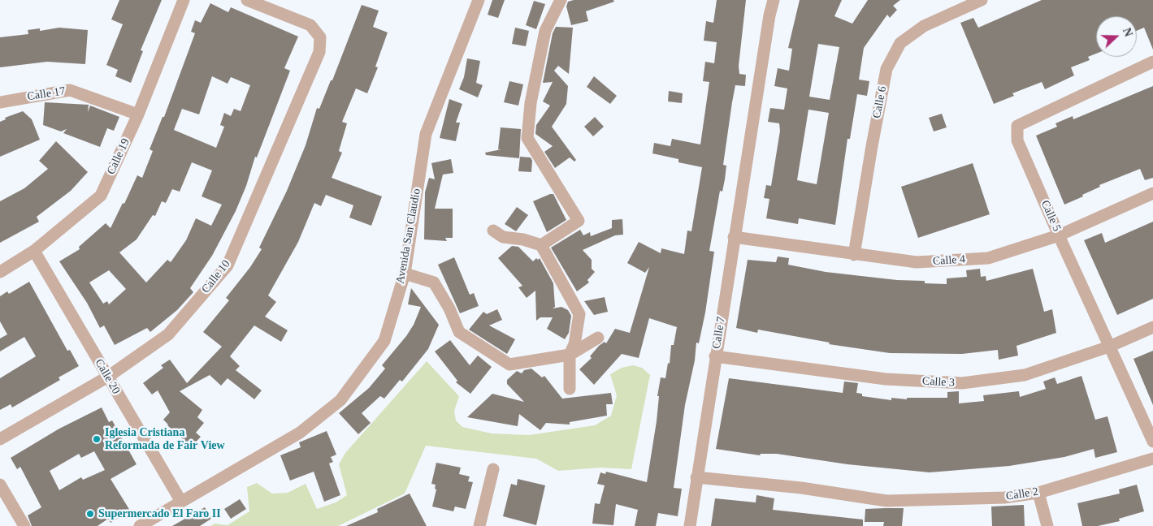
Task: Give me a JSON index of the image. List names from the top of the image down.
{
  "streets": {
    "street": [
      "Calle 17",
      "Calle 6",
      "Calle 19",
      "Calle 5",
      "Avenida San Claudio",
      "Calle 4",
      "Calle 10",
      "Calle 7",
      "Calle 20",
      "Calle 3",
      "Calle 2"
    ]
  },
  "crossings": [
    ["Calle 17", "Calle 19"],
    ["Calle 6", "Calle 4"],
    ["Calle 19", "Calle 20"],
    ["Calle 5", "Calle 4"],
    ["Calle 5", "Calle 3"],
    ["Avenida San Claudio", "Calle 20"],
    ["Calle 4", "Calle 7"],
    ["Calle 10", "Calle 20"],
    ["Calle 7", "Calle 3"],
    ["Calle 7", "Calle 2"]
  ],
  "places": ["Iglesia Cristiana Reformada de Fair View", "Supermercado El Faro II"],
  "north": "right"
}
